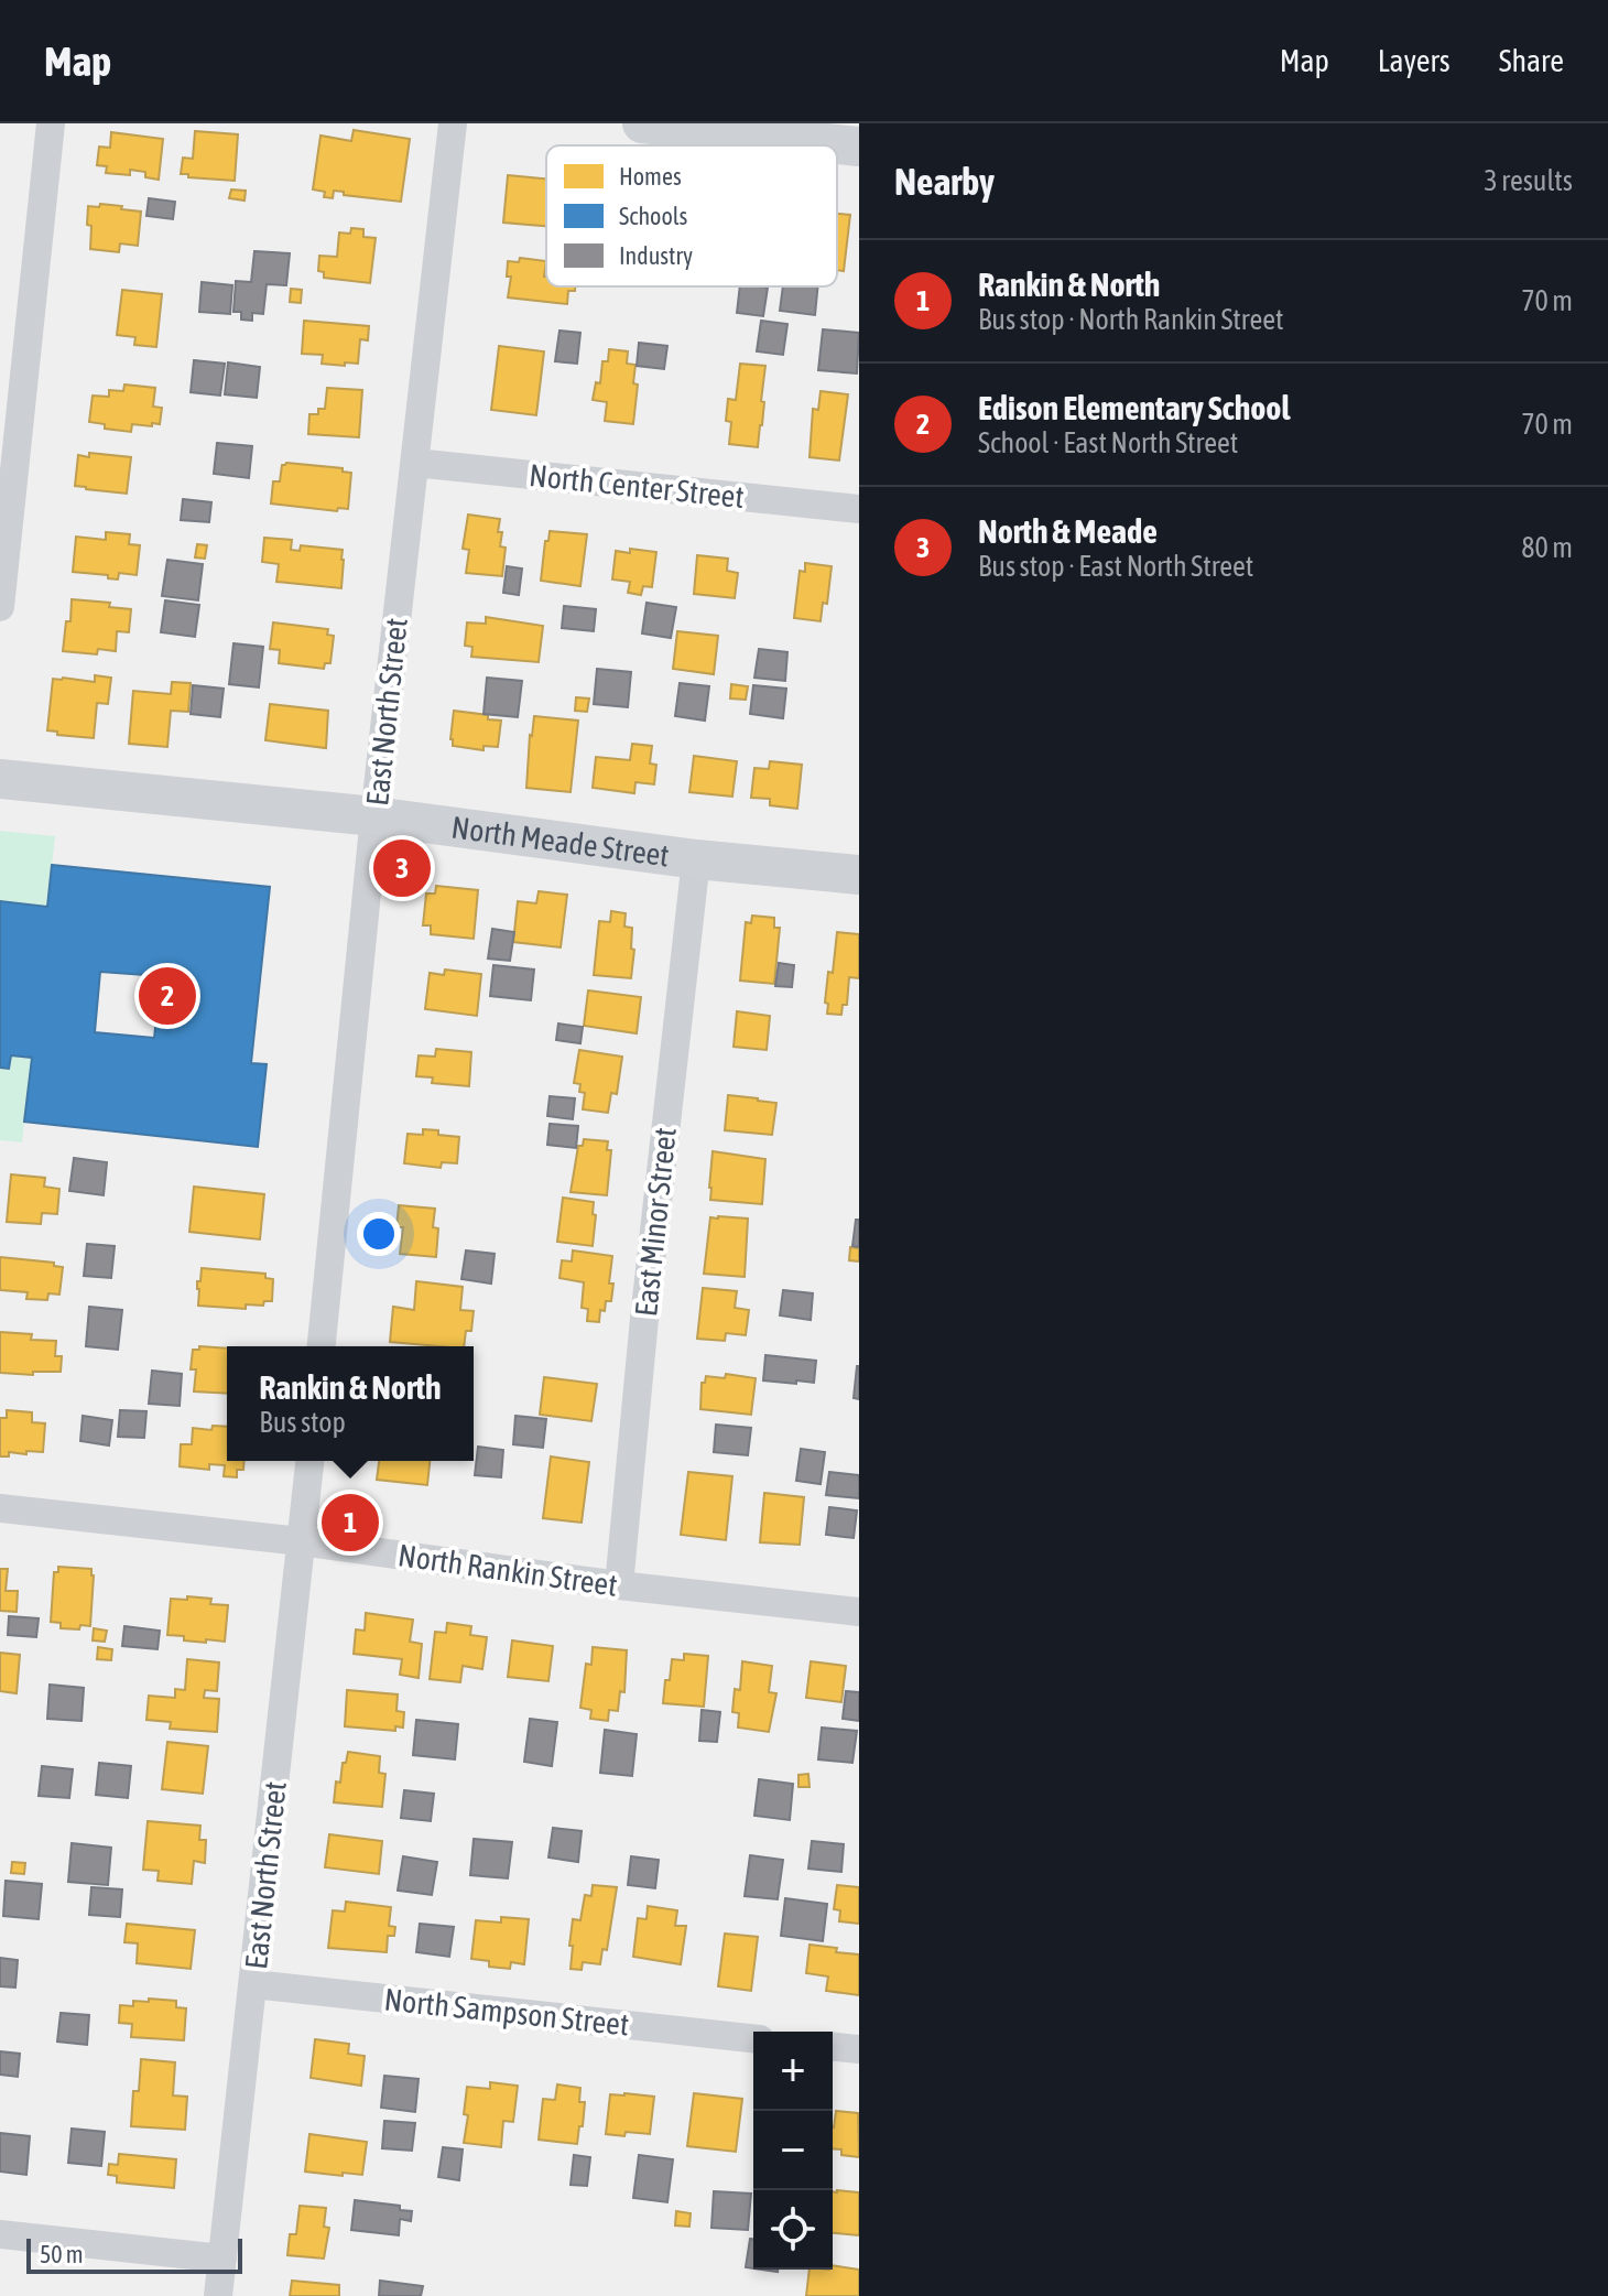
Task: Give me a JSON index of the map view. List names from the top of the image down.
{
  "streets": {
    "street": [
      "North Center Street",
      "East North Street",
      "North Meade Street",
      "East Minor Street",
      "North Rankin Street",
      "North Sampson Street"
    ]
  },
  "crossings": [
    ["North Center Street", "East North Street"],
    ["East North Street", "North Meade Street"],
    ["East North Street", "North Rankin Street"],
    ["East North Street", "North Sampson Street"],
    ["North Meade Street", "East Minor Street"],
    ["East Minor Street", "North Rankin Street"]
  ],
  "legend": ["Homes", "Schools", "Industry"],
  "scale_bar": "50 m",
  "page": {
    "header": "Map",
    "nav": ["Map", "Layers", "Share"],
    "heading": ["Nearby", "3 results"],
    "list": [
      {
        "mark": "1",
        "name": "Rankin & North",
        "note": "Bus stop · North Rankin Street",
        "value": "70 m"
      },
      {
        "mark": "2",
        "name": "Edison Elementary School",
        "note": "School · East North Street",
        "value": "70 m"
      },
      {
        "mark": "3",
        "name": "North & Meade",
        "note": "Bus stop · East North Street",
        "value": "80 m"
      }
    ],
    "pins": ["3", "2", "1"],
    "popup": ["Rankin & North", "Bus stop"],
    "map_buttons": ["+", "−"],
    "scale": "50 m"
  }
}
